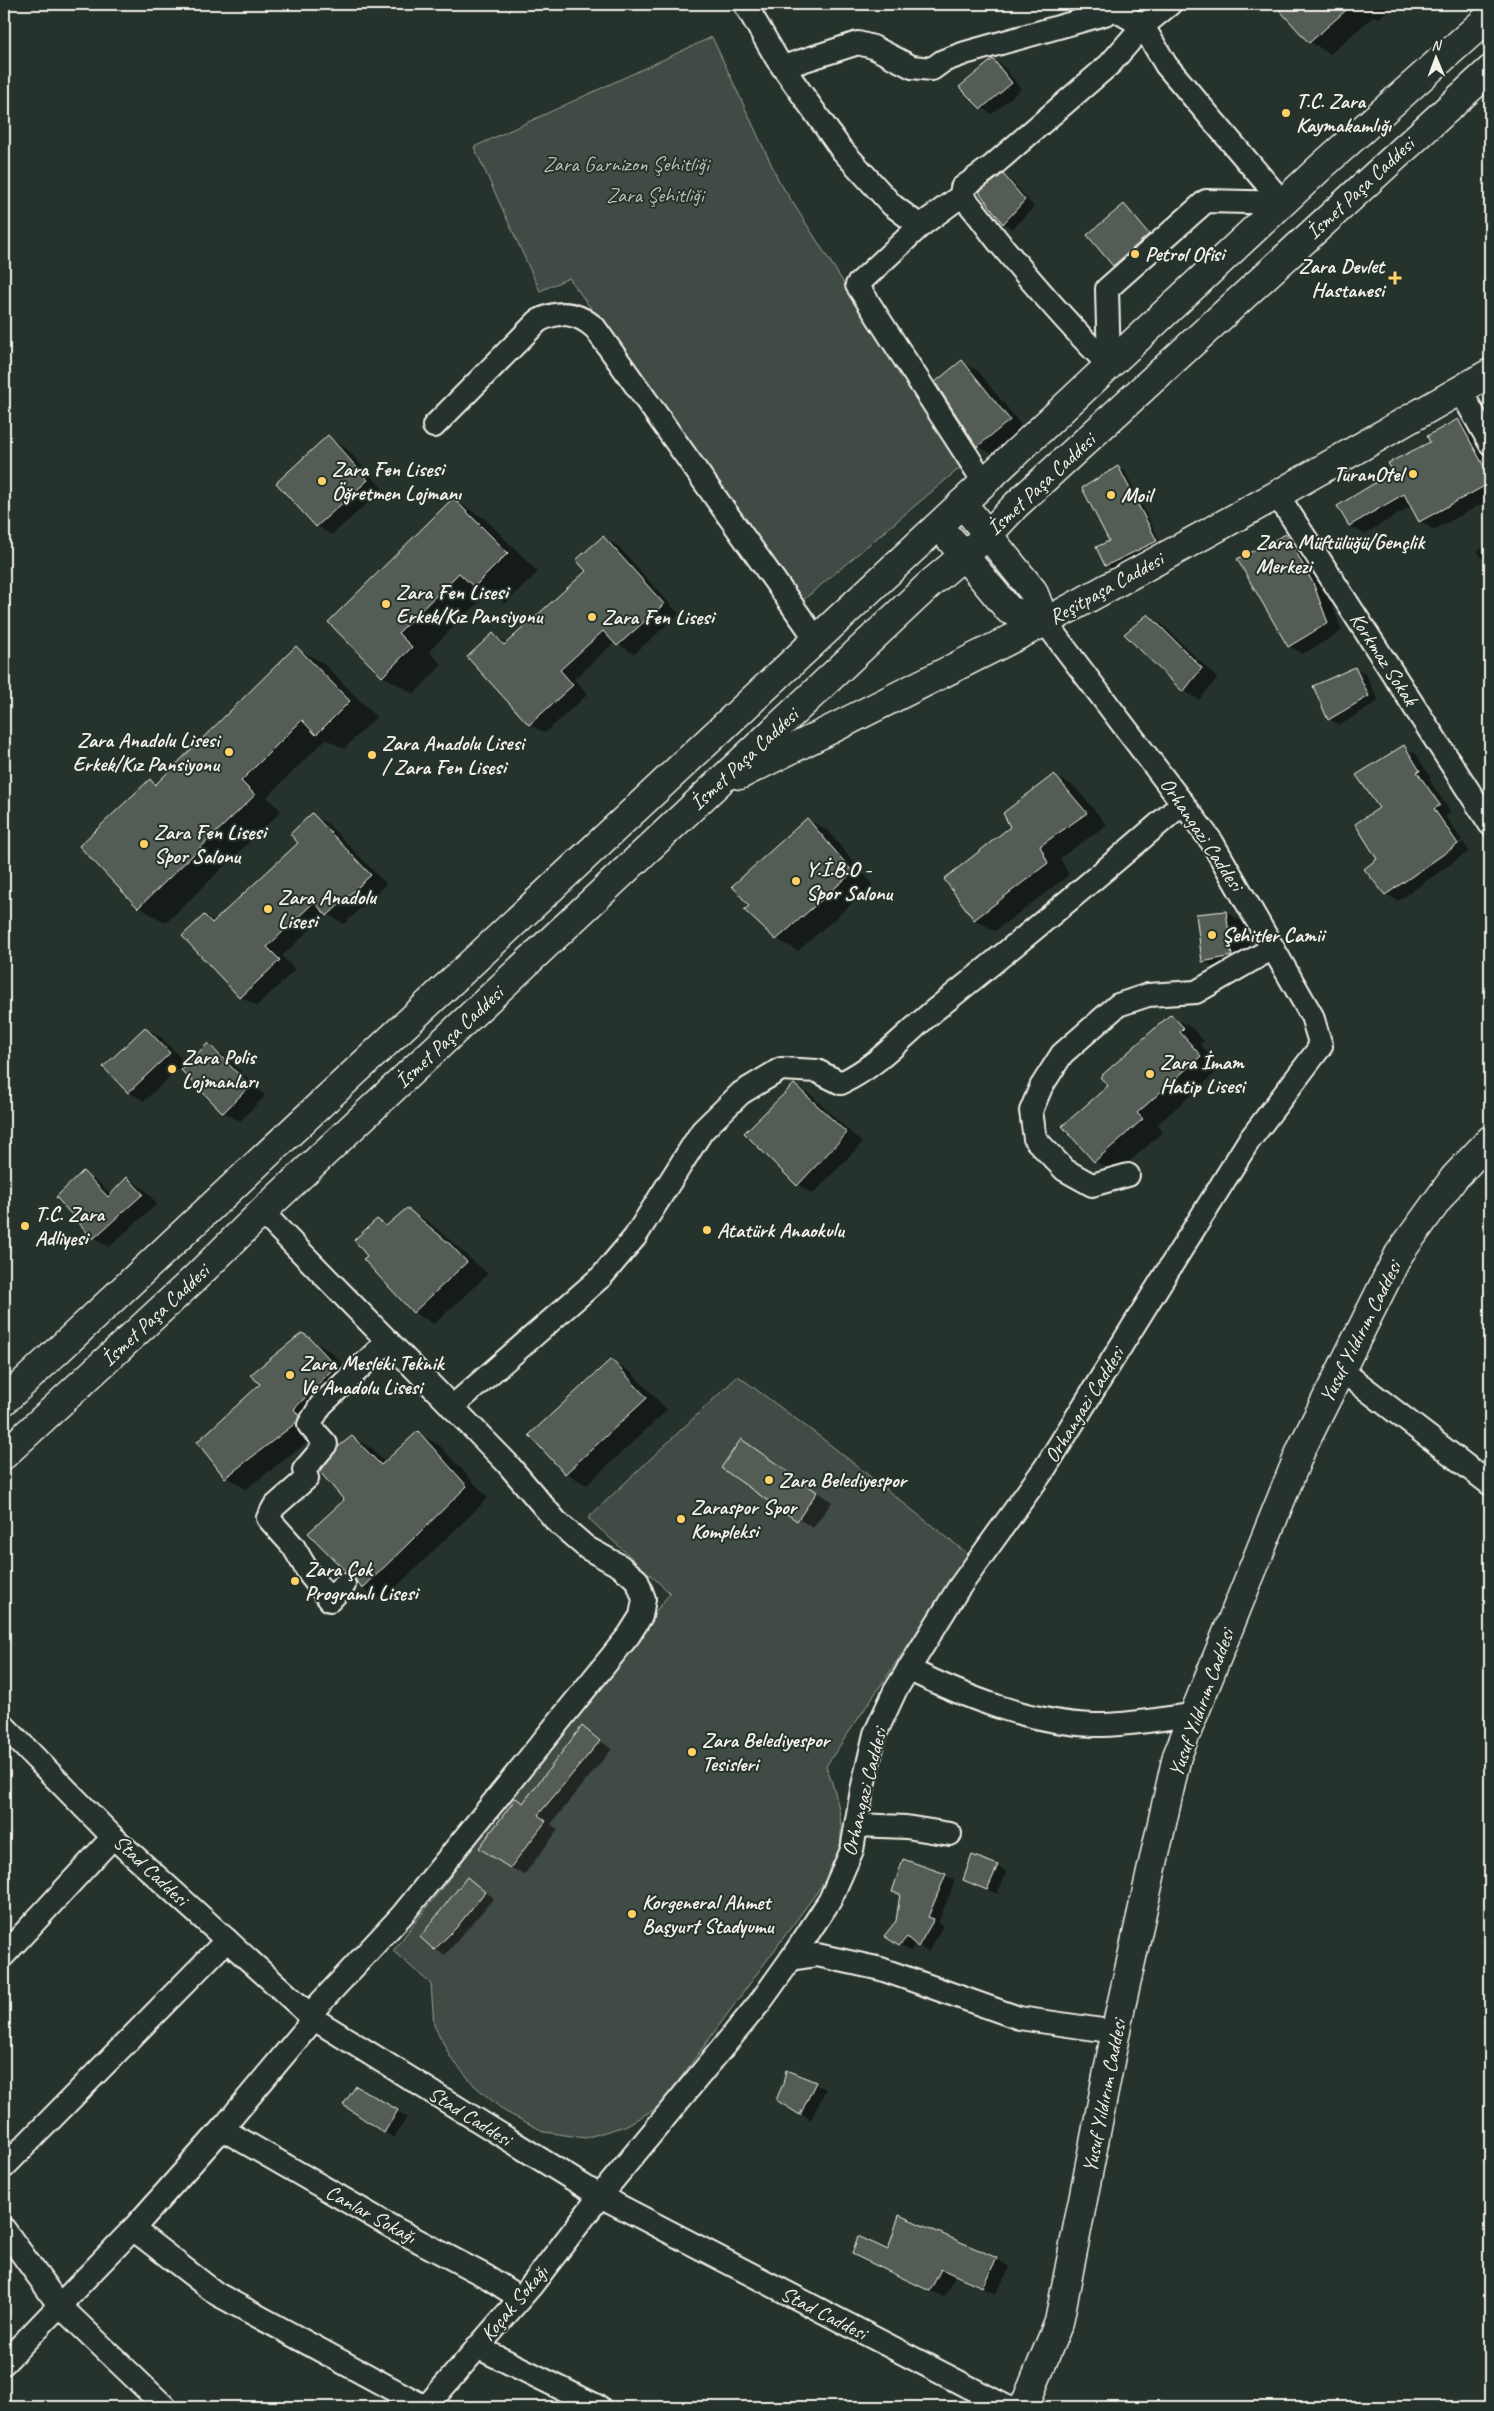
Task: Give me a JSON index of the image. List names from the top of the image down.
{
  "streets": {
    "main road": [
      "İsmet Paşa Caddesi",
      "Reşitpaşa Caddesi",
      "Orhangazi Caddesi",
      "Yusuf Yıldırım Caddesi"
    ],
    "street": [
      "Korkmaz Sokak",
      "Stad Caddesi",
      "Canlar Sokağı",
      "Koçak Sokağı"
    ]
  },
  "crossings": [
    ["İsmet Paşa Caddesi", "Reşitpaşa Caddesi"],
    ["İsmet Paşa Caddesi", "Orhangazi Caddesi"],
    ["Reşitpaşa Caddesi", "Korkmaz Sokak"],
    ["Reşitpaşa Caddesi", "Orhangazi Caddesi"],
    ["Orhangazi Caddesi", "Stad Caddesi"],
    ["Orhangazi Caddesi", "Koçak Sokağı"],
    ["Stad Caddesi", "Koçak Sokağı"],
    ["Canlar Sokağı", "Koçak Sokağı"]
  ],
  "parks": ["Zara Garnizon Şehitliği", "Zara Şehitliği"],
  "places": {
    "other": [
      "T.C. Zara Kaymakamlığı",
      "Petrol Ofisi",
      "TuranOtel",
      "Zara Fen Lisesi Öğretmen Lojmanı",
      "Moil",
      "Zara Müftülüğü/Gençlik Merkezi",
      "Zara Fen Lisesi Erkek/Kız Pansiyonu",
      "Zara Fen Lisesi",
      "Zara Anadolu Lisesi Erkek/Kız Pansiyonu",
      "Zara Anadolu Lisesi / Zara Fen Lisesi",
      "Zara Fen Lisesi Spor Salonu",
      "Y.İ.B.O - Spor Salonu",
      "Zara Anadolu Lisesi",
      "Şehitler Camii",
      "Zara Polis Lojmanları",
      "Zara İmam Hatip Lisesi",
      "T.C. Zara Adliyesi",
      "Atatürk Anaokulu",
      "Zara Mesleki Teknik Ve Anadolu Lisesi",
      "Zara Belediyespor",
      "Zaraspor Spor Kompleksi",
      "Zara Çok Programlı Lisesi",
      "Zara Belediyespor Tesisleri",
      "Korgeneral Ahmet Başyurt Stadyumu"
    ],
    "health": ["Zara Devlet Hastanesi"]
  },
  "north": "top"
}
